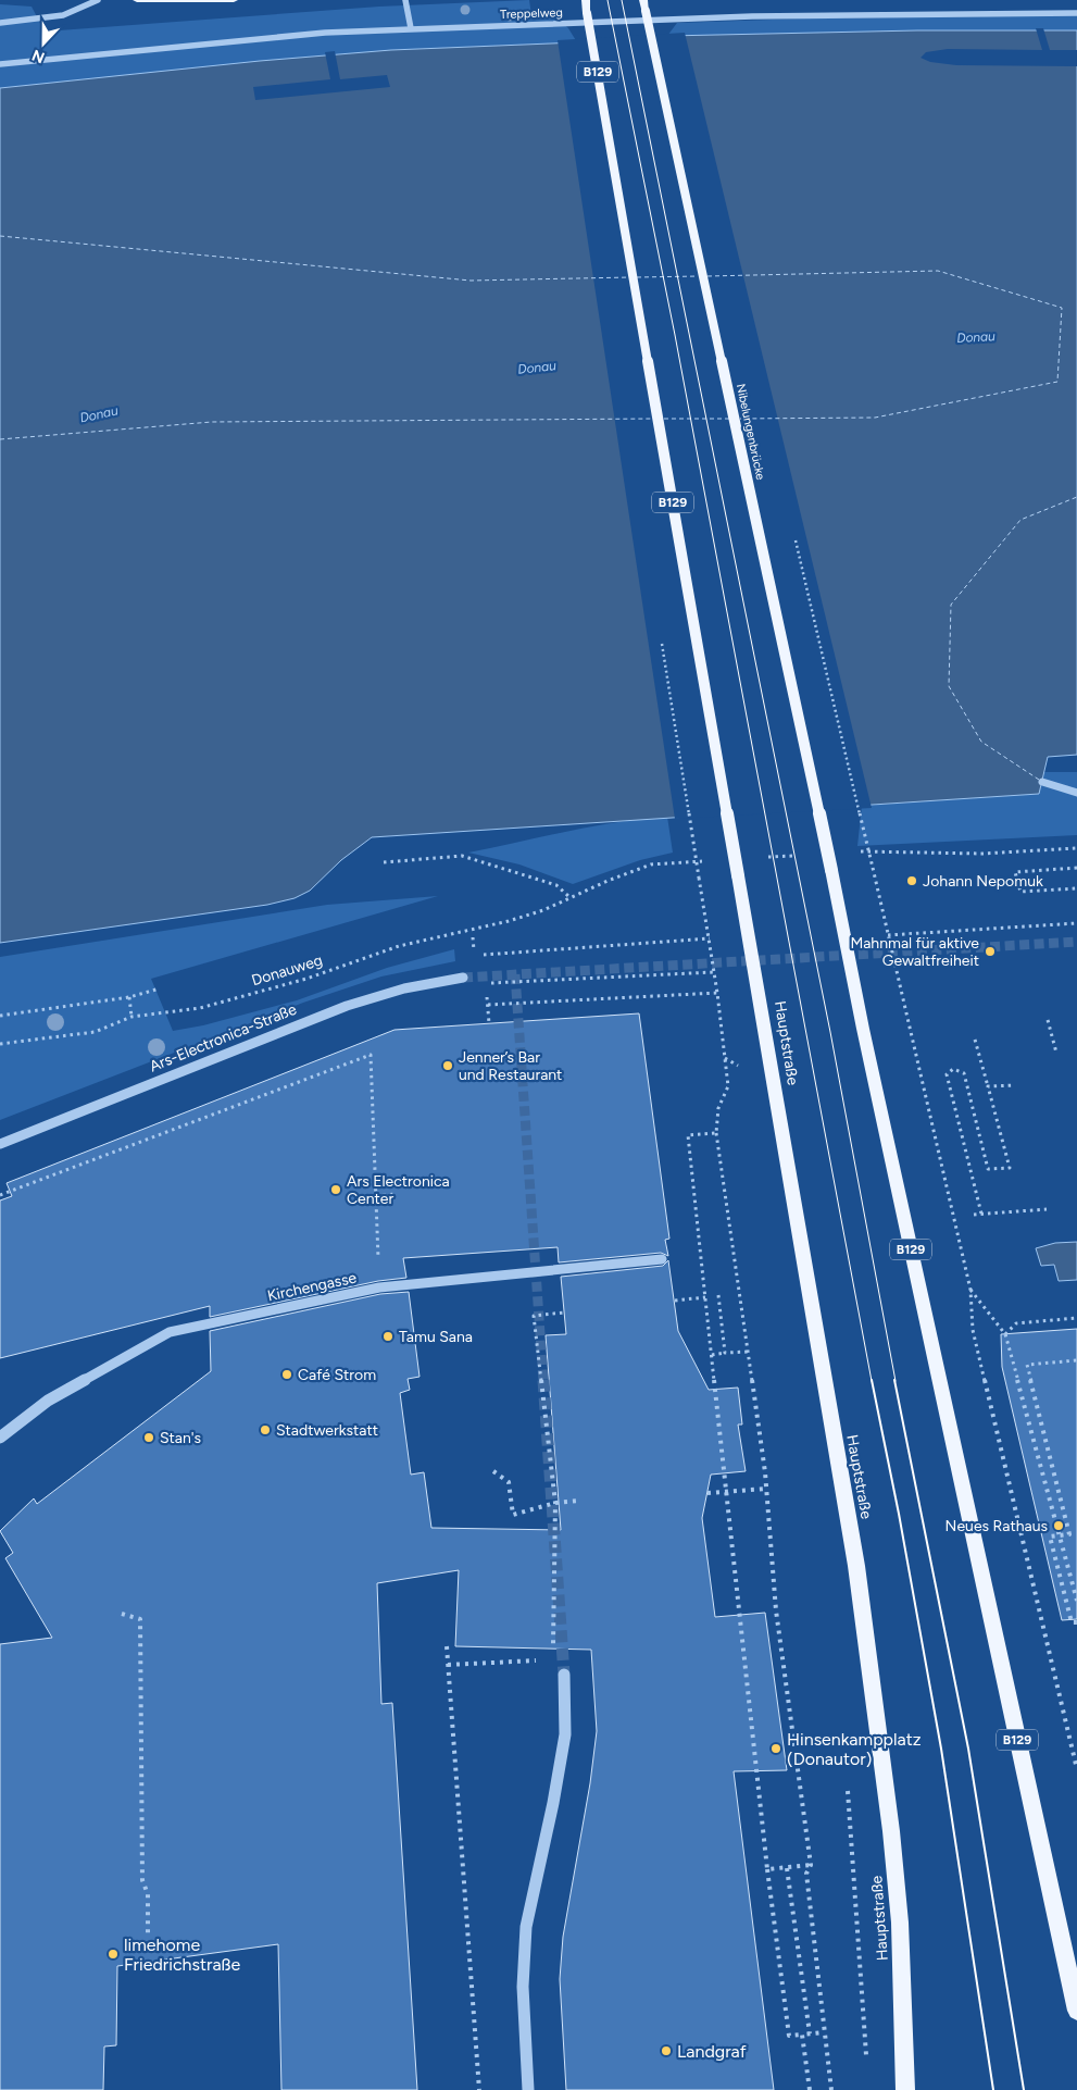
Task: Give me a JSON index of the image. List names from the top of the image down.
{
  "streets": {
    "main road": ["B129", "Nibelungenbrücke", "Hauptstraße"],
    "street": ["Treppelweg", "Ars-Electronica-Straße", "Kirchengasse"],
    "path": ["Donauweg"]
  },
  "crossings": [
    ["B129", "Nibelungenbrücke"]
  ],
  "water": ["Donau"],
  "places": [
    "Johann Nepomuk",
    "Mahnmal für aktive Gewaltfreiheit",
    "Jenner’s Bar und Restaurant",
    "Ars Electronica Center",
    "Tamu Sana",
    "Café Strom",
    "Stadtwerkstatt",
    "Stan's",
    "Neues Rathaus",
    "Hinsenkampplatz (Donautor)",
    "limehome Friedrichstraße",
    "Landgraf"
  ],
  "north": "bottom"
}
